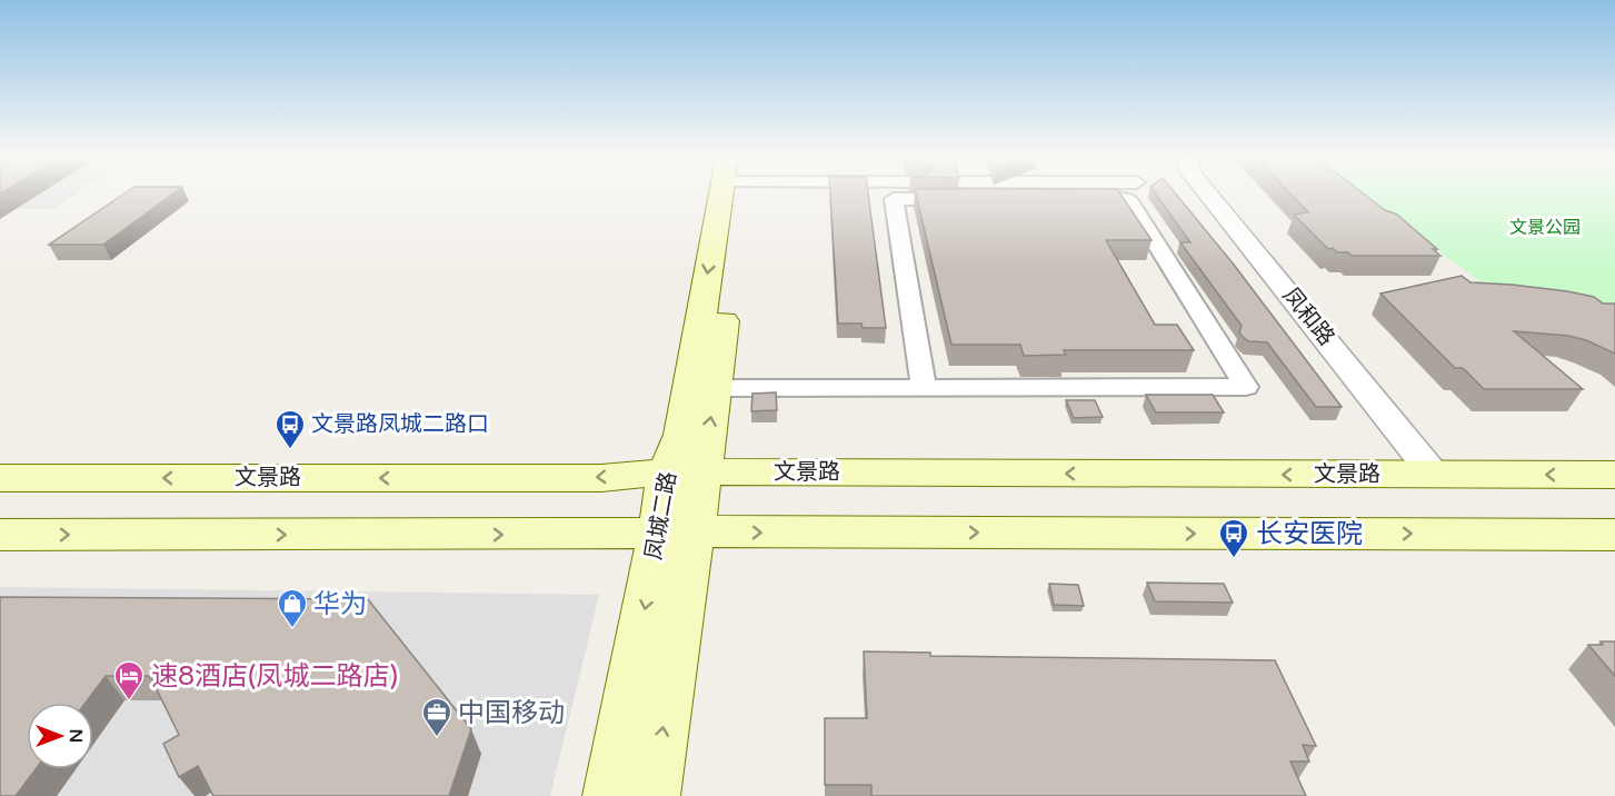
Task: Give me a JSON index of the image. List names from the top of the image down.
{
  "streets": {
    "main road": ["文景路", "凤城二路"],
    "street": ["凤和路"]
  },
  "crossings": [
    ["凤和路", "文景路"],
    ["文景路", "凤城二路"]
  ],
  "parks": ["文景公园"],
  "places": {
    "bus stop": ["文景路凤城二路口", "长安医院"],
    "shop": ["华为"],
    "hotel": ["速8酒店(凤城二路店)"],
    "office": ["中国移动"]
  },
  "north": "right"
}
